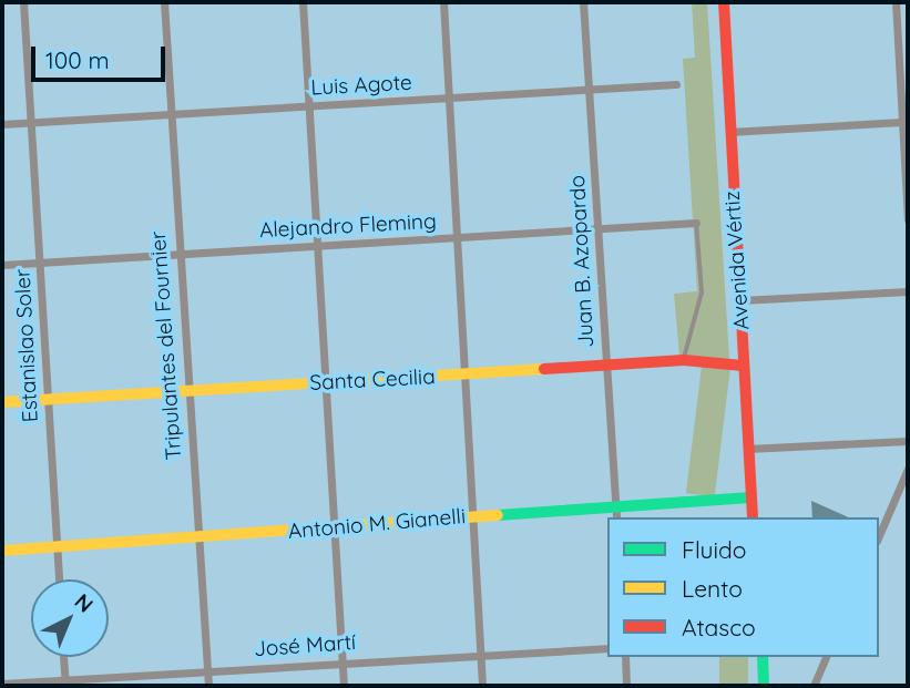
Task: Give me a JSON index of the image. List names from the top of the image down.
{
  "streets": {
    "street": [
      "Luis Agote",
      "Alejandro Fleming",
      "Avenida Vértiz",
      "Juan B. Azopardo",
      "Estanislao Soler",
      "Tripulantes del Fournier",
      "Santa Cecilia",
      "Antonio M. Gianelli",
      "José Martí"
    ]
  },
  "crossings": [
    ["Luis Agote", "Juan B. Azopardo"],
    ["Luis Agote", "Estanislao Soler"],
    ["Luis Agote", "Tripulantes del Fournier"],
    ["Alejandro Fleming", "Juan B. Azopardo"],
    ["Alejandro Fleming", "Estanislao Soler"],
    ["Alejandro Fleming", "Tripulantes del Fournier"],
    ["Avenida Vértiz", "Santa Cecilia"],
    ["Avenida Vértiz", "Antonio M. Gianelli"],
    ["Juan B. Azopardo", "Santa Cecilia"],
    ["Juan B. Azopardo", "Antonio M. Gianelli"],
    ["Estanislao Soler", "Santa Cecilia"],
    ["Estanislao Soler", "Antonio M. Gianelli"],
    ["Tripulantes del Fournier", "Santa Cecilia"],
    ["Tripulantes del Fournier", "Antonio M. Gianelli"],
    ["Tripulantes del Fournier", "José Martí"]
  ],
  "legend": ["Fluido", "Lento", "Atasco"],
  "scale_bar": "100 m",
  "north": "top right"
}
